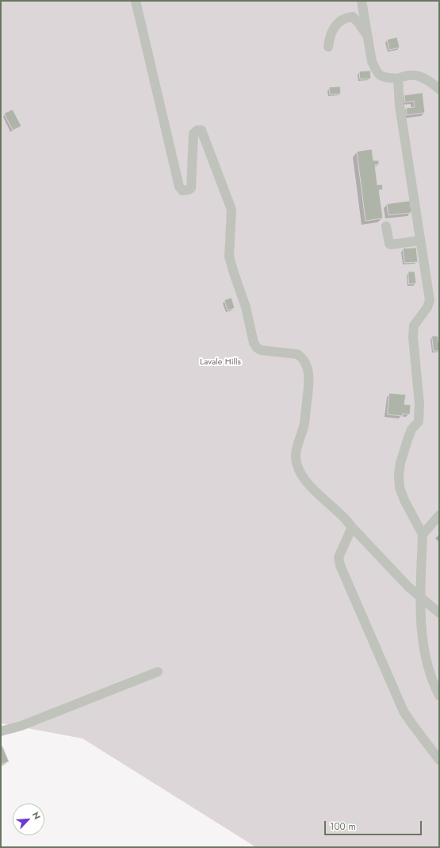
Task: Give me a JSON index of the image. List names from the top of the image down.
{
  "parks": ["Lavale Hills"],
  "scale_bar": "100 m",
  "north": "top right"
}
